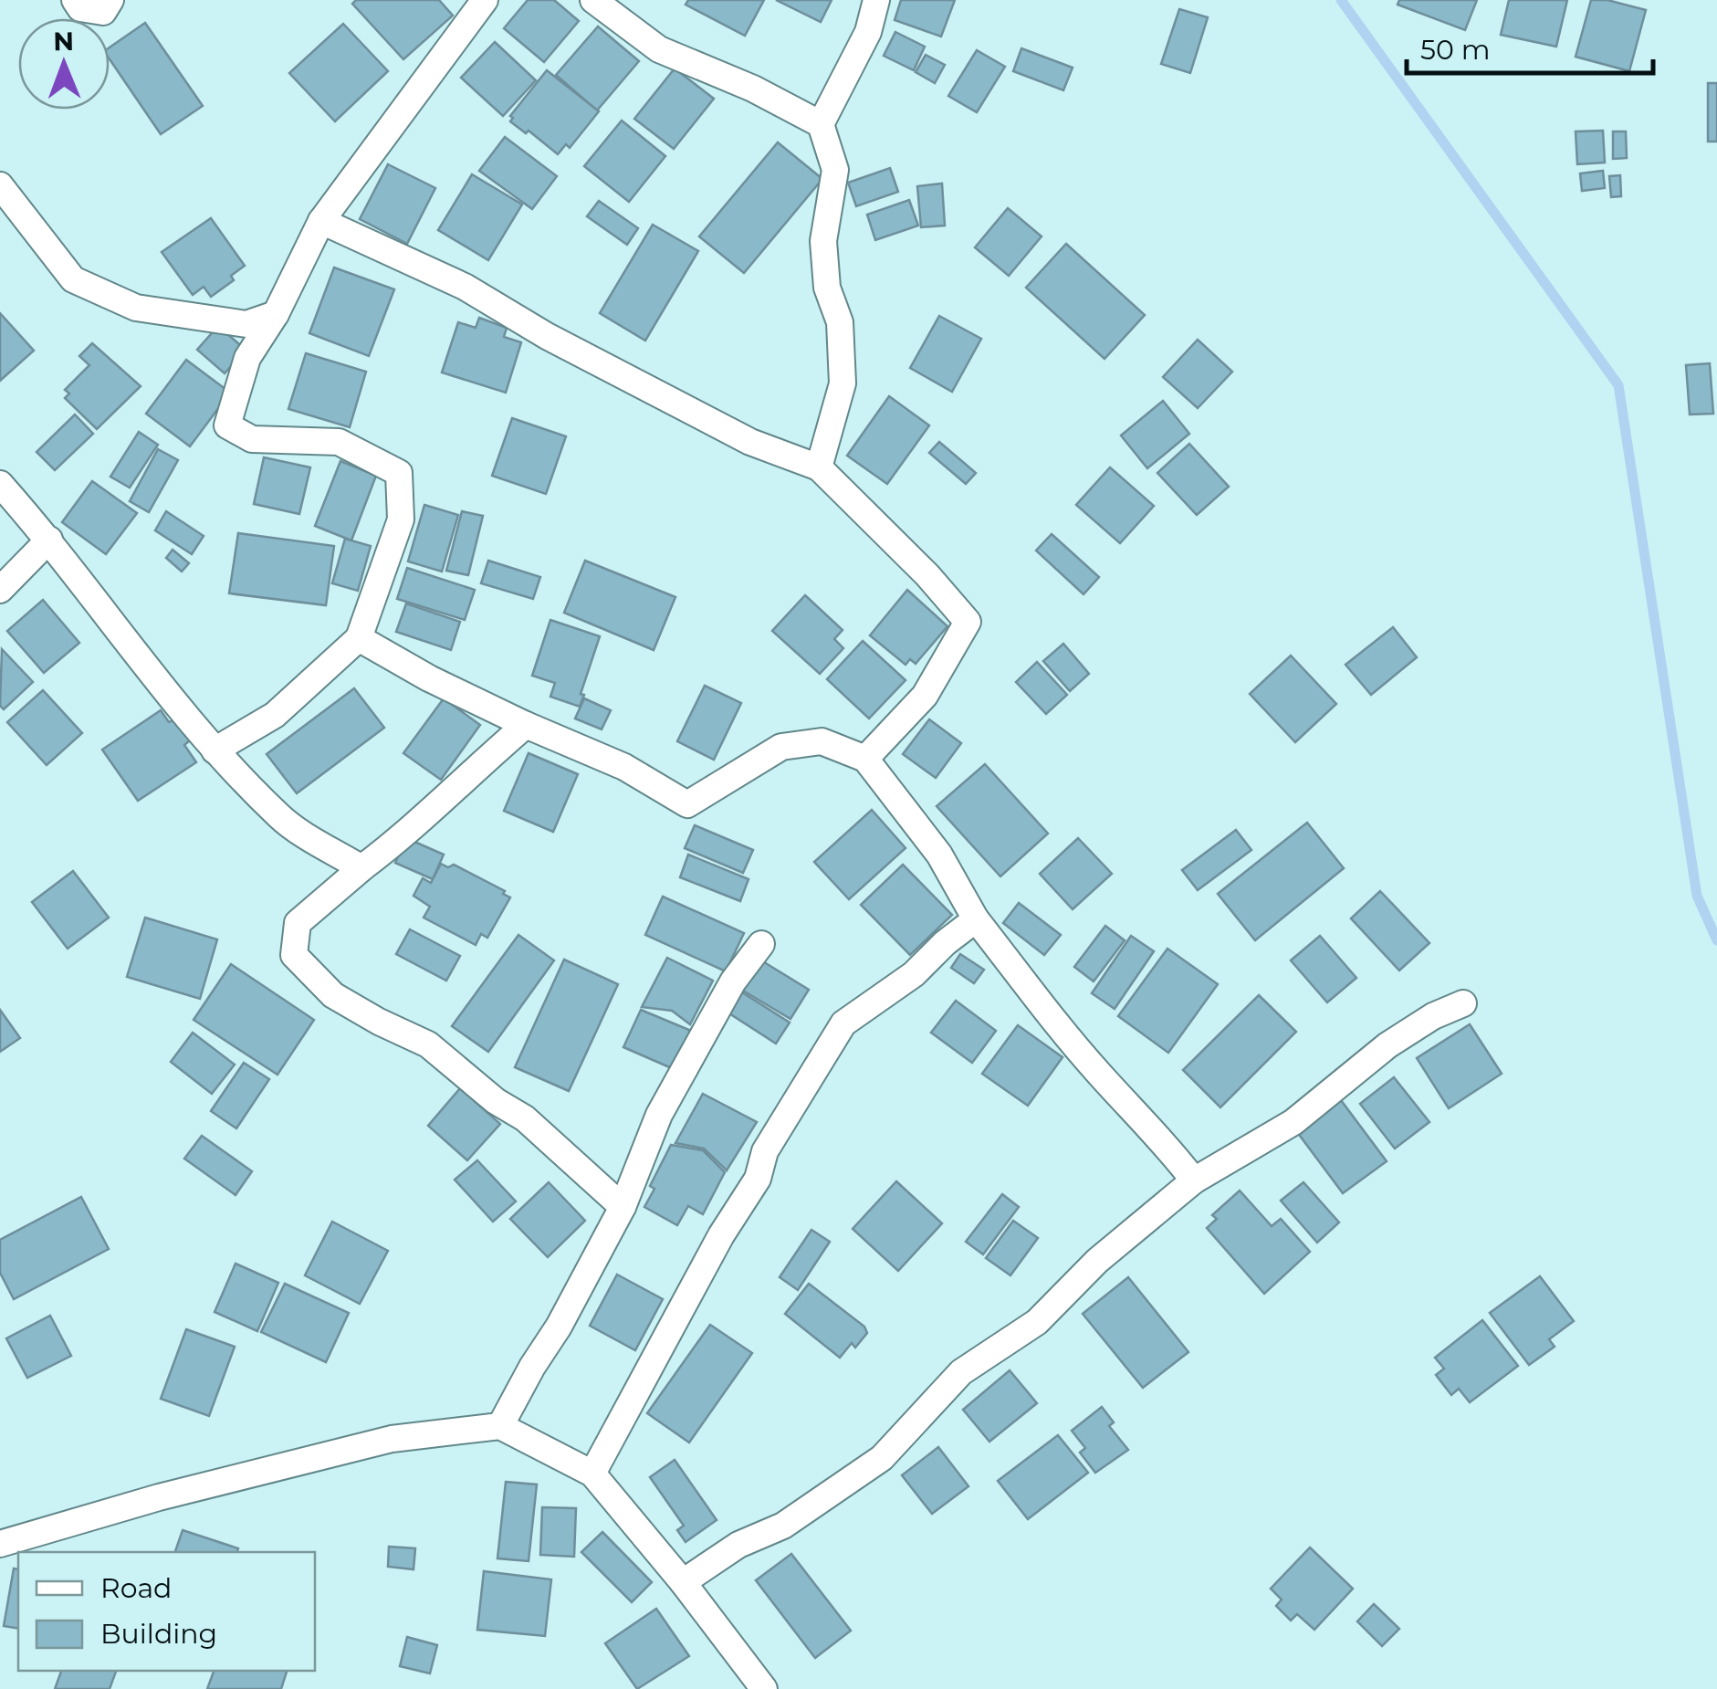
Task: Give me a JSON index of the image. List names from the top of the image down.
{
  "legend": ["Road", "Building"],
  "scale_bar": "50 m",
  "north": "top"
}
